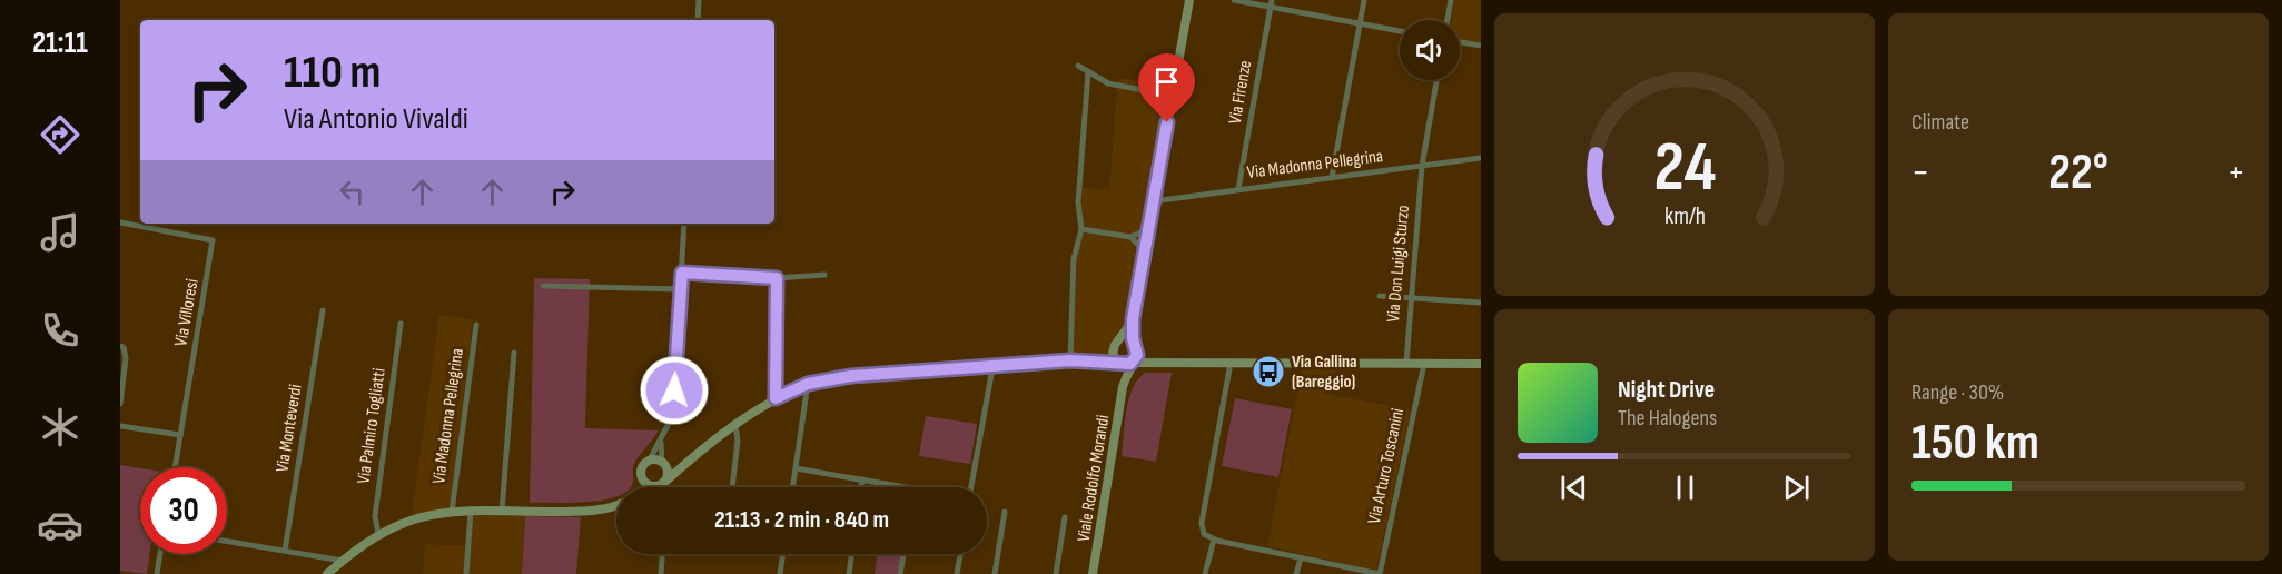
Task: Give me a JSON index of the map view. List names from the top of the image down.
{
  "streets": {
    "street": [
      "Via Firenze",
      "Via Madonna Pellegrina",
      "Via Don Luigi Sturzo",
      "Via Villoresi",
      "Via Palmiro Togliatti",
      "Via Monteverdi",
      "Via Arturo Toscanini",
      "Viale Rodolfo Morandi"
    ]
  },
  "crossings": [
    ["Via Firenze", "Via Madonna Pellegrina"],
    ["Via Madonna Pellegrina", "Via Don Luigi Sturzo"],
    ["Via Madonna Pellegrina", "Via Palmiro Togliatti"],
    ["Via Madonna Pellegrina", "Viale Rodolfo Morandi"]
  ],
  "places": {
    "bus stop": ["Via Gallina (Bareggio)"]
  },
  "page": {
    "tabs": "21:11",
    "tile": [
      "Climate",
      ["Range · 30%", "150 km"]
    ],
    "turn": ["110 m", "Via Antonio Vivaldi"],
    "heat": ["−", "22°", "+"],
    "song": ["Night Drive", "The Halogens"],
    "limit": "30",
    "trip": "21:13 · 2 min · 840 m",
    "gauge": ["24", "km/h"]
  }
}
